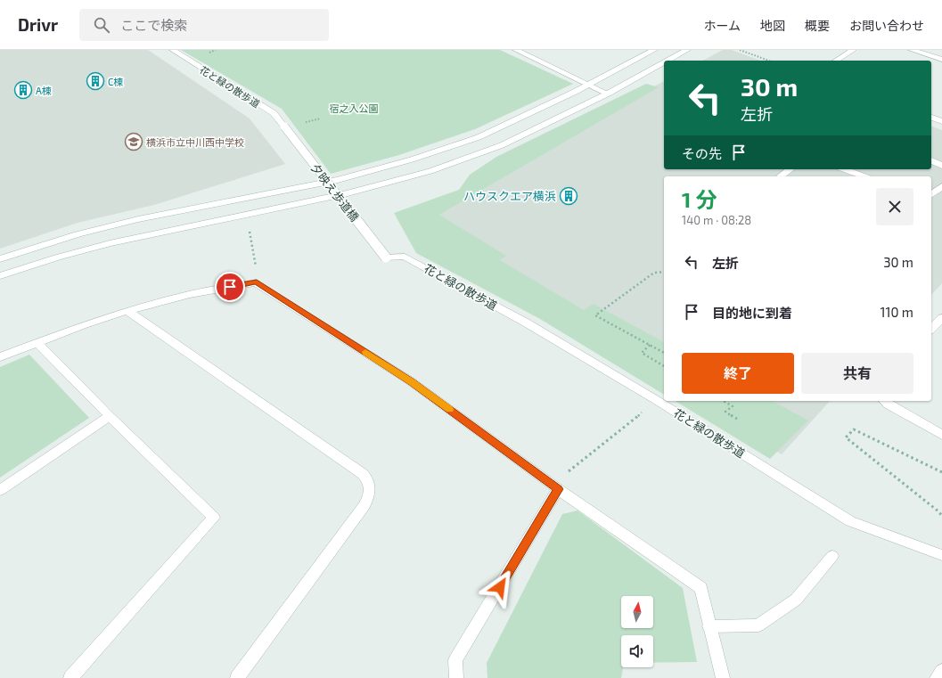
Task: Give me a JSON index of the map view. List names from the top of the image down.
{
  "streets": {
    "street": ["花と緑の散歩道", "夕映え歩道橋"]
  },
  "crossings": [
    ["花と緑の散歩道", "夕映え歩道橋"]
  ],
  "parks": ["宿之入公園"],
  "places": {
    "building": ["C棟", "A棟", "ハウスクエア横浜"],
    "school or university": ["横浜市立中川西中学校"]
  },
  "north": "top",
  "page": {
    "header": "Drivr",
    "search": "ここで検索",
    "nav": [
      "ホーム",
      "地図",
      "概要",
      "お問い合わせ"
    ],
    "turn": ["30 m", "左折"],
    "then": "その先",
    "heading": ["1 分", "140 m · 08:28"],
    "list": [
      {
        "name": "左折",
        "value": "30 m"
      },
      {
        "name": "目的地に到着",
        "value": "110 m"
      }
    ],
    "buttons": ["終了", "共有"]
  }
}
